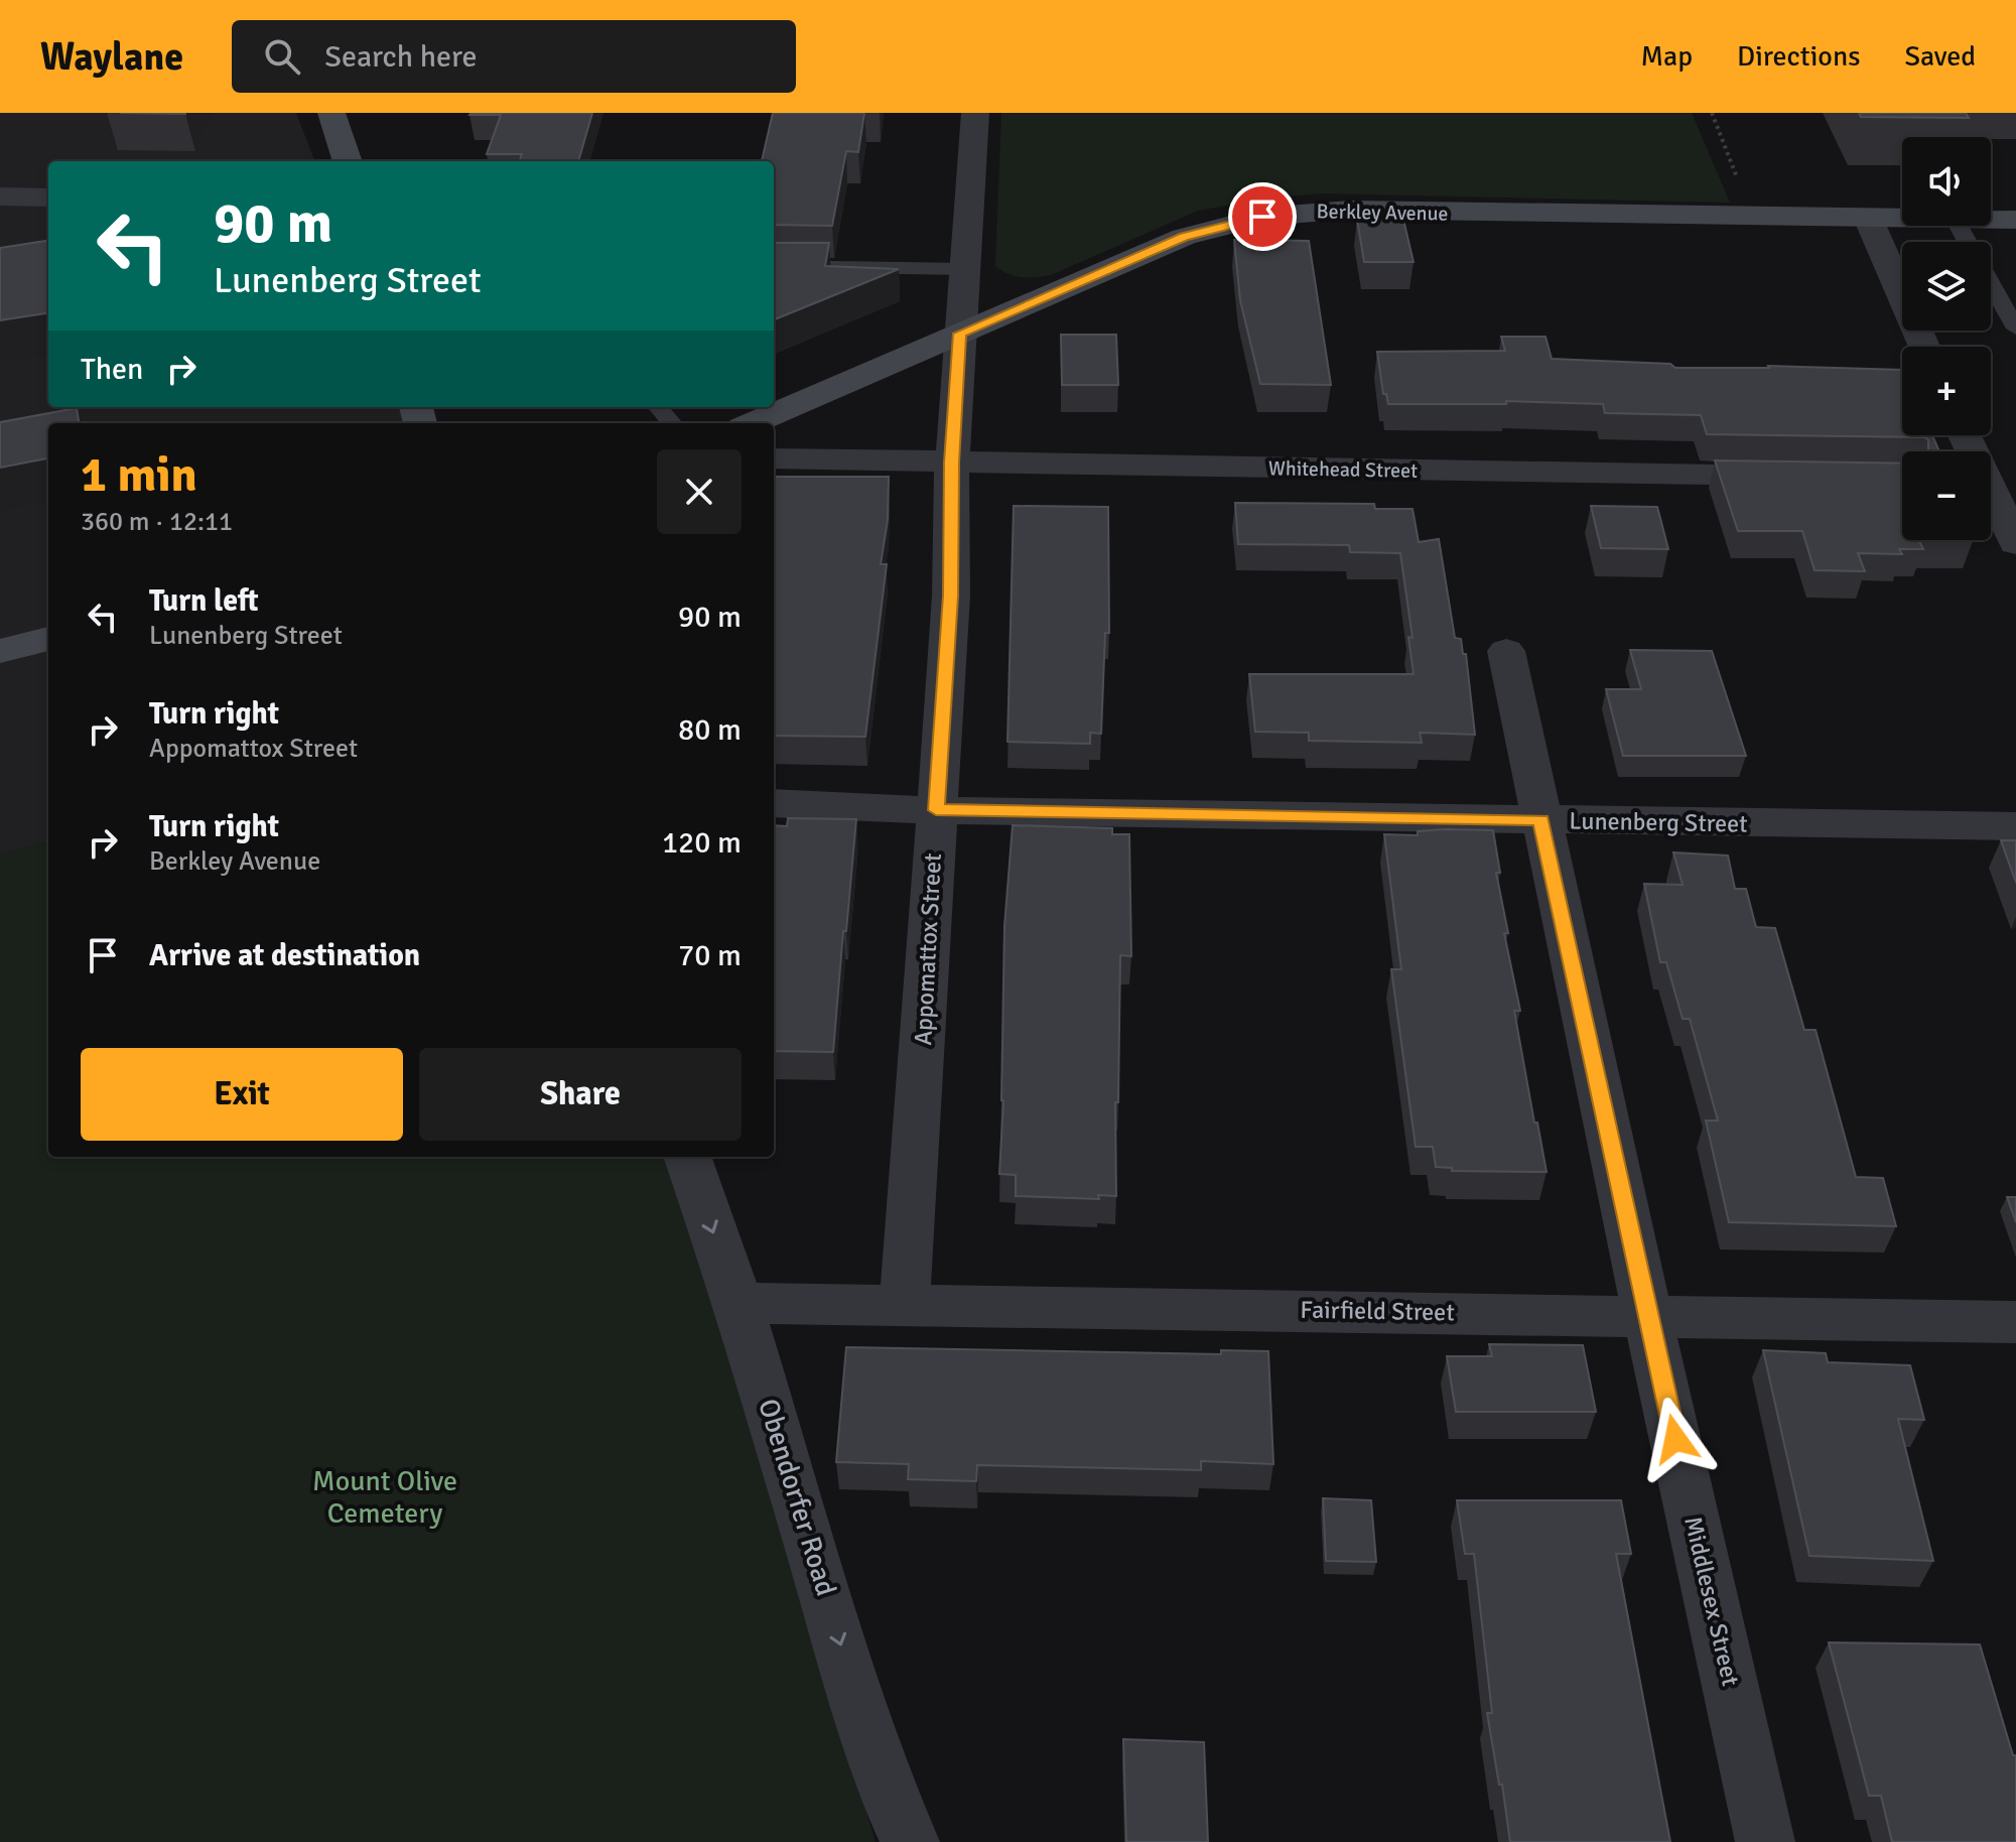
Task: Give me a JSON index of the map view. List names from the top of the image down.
{
  "streets": {
    "street": [
      "Berkley Avenue",
      "Whitehead Street",
      "Lunenberg Street",
      "Appomattox Street",
      "Fairfield Street",
      "Obendorfer Road",
      "Middlesex Street"
    ]
  },
  "crossings": [
    ["Berkley Avenue", "Appomattox Street"],
    ["Whitehead Street", "Appomattox Street"],
    ["Lunenberg Street", "Appomattox Street"],
    ["Lunenberg Street", "Middlesex Street"],
    ["Appomattox Street", "Fairfield Street"],
    ["Fairfield Street", "Obendorfer Road"],
    ["Fairfield Street", "Middlesex Street"]
  ],
  "one_way": ["Obendorfer Road"],
  "parks": ["Mount Olive Cemetery"],
  "page": {
    "header": "Waylane",
    "search": "Search here",
    "nav": ["Map", "Directions", "Saved"],
    "map_buttons": ["+", "−"],
    "turn": ["90 m", "Lunenberg Street"],
    "then": "Then",
    "heading": ["1 min", "360 m · 12:11"],
    "list": [
      {
        "name": "Turn left",
        "note": "Lunenberg Street",
        "value": "90 m"
      },
      {
        "name": "Turn right",
        "note": "Appomattox Street",
        "value": "80 m"
      },
      {
        "name": "Turn right",
        "note": "Berkley Avenue",
        "value": "120 m"
      },
      {
        "name": "Arrive at destination",
        "value": "70 m"
      }
    ],
    "buttons": ["Exit", "Share"]
  }
}
